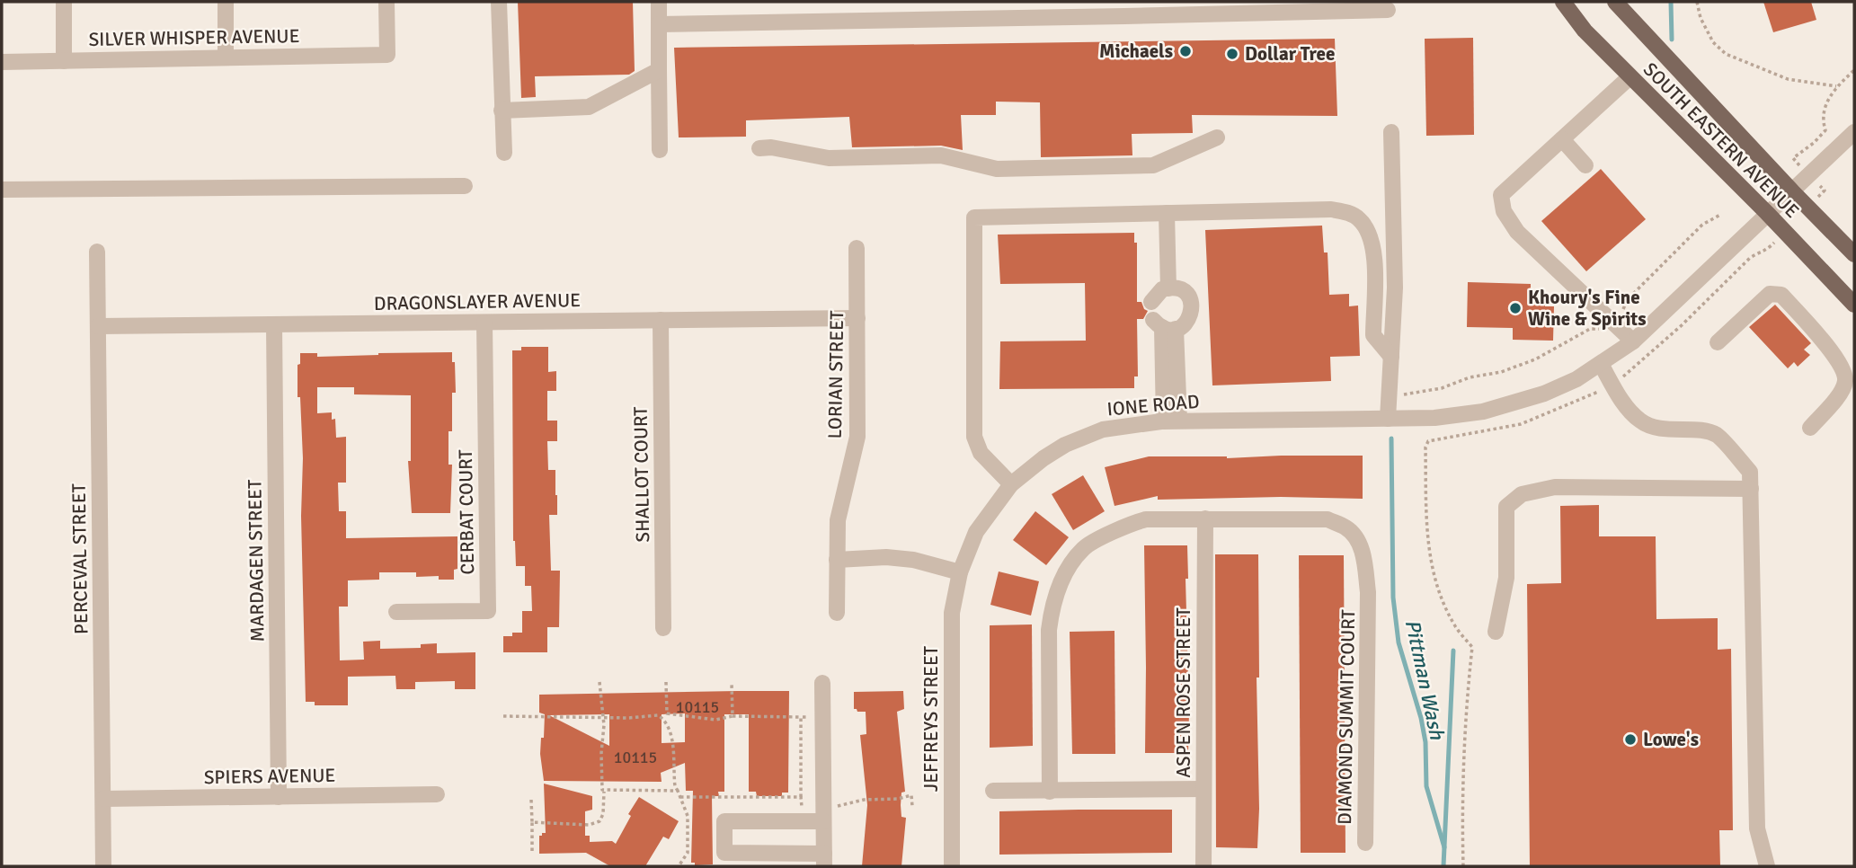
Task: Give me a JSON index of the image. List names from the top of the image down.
{
  "streets": {
    "main road": ["SOUTH EASTERN AVENUE"],
    "street": [
      "SILVER WHISPER AVENUE",
      "DRAGONSLAYER AVENUE",
      "LORIAN STREET",
      "IONE ROAD",
      "SHALLOT COURT",
      "CERBAT COURT",
      "PERCEVAL STREET",
      "MARDAGEN STREET",
      "ASPEN ROSE STREET",
      "DIAMOND SUMMIT COURT",
      "JEFFREYS STREET",
      "SPIERS AVENUE"
    ]
  },
  "crossings": [
    ["SOUTH EASTERN AVENUE", "IONE ROAD"],
    ["DRAGONSLAYER AVENUE", "LORIAN STREET"],
    ["DRAGONSLAYER AVENUE", "SHALLOT COURT"],
    ["DRAGONSLAYER AVENUE", "CERBAT COURT"],
    ["DRAGONSLAYER AVENUE", "PERCEVAL STREET"],
    ["DRAGONSLAYER AVENUE", "MARDAGEN STREET"],
    ["IONE ROAD", "JEFFREYS STREET"],
    ["PERCEVAL STREET", "SPIERS AVENUE"],
    ["MARDAGEN STREET", "SPIERS AVENUE"],
    ["ASPEN ROSE STREET", "DIAMOND SUMMIT COURT"]
  ],
  "water": ["Pittman Wash"],
  "places": [
    "Michaels",
    "Dollar Tree",
    "Khoury's Fine Wine & Spirits",
    "Lowe's"
  ],
  "house_numbers": ["10115", "10115"]
}
